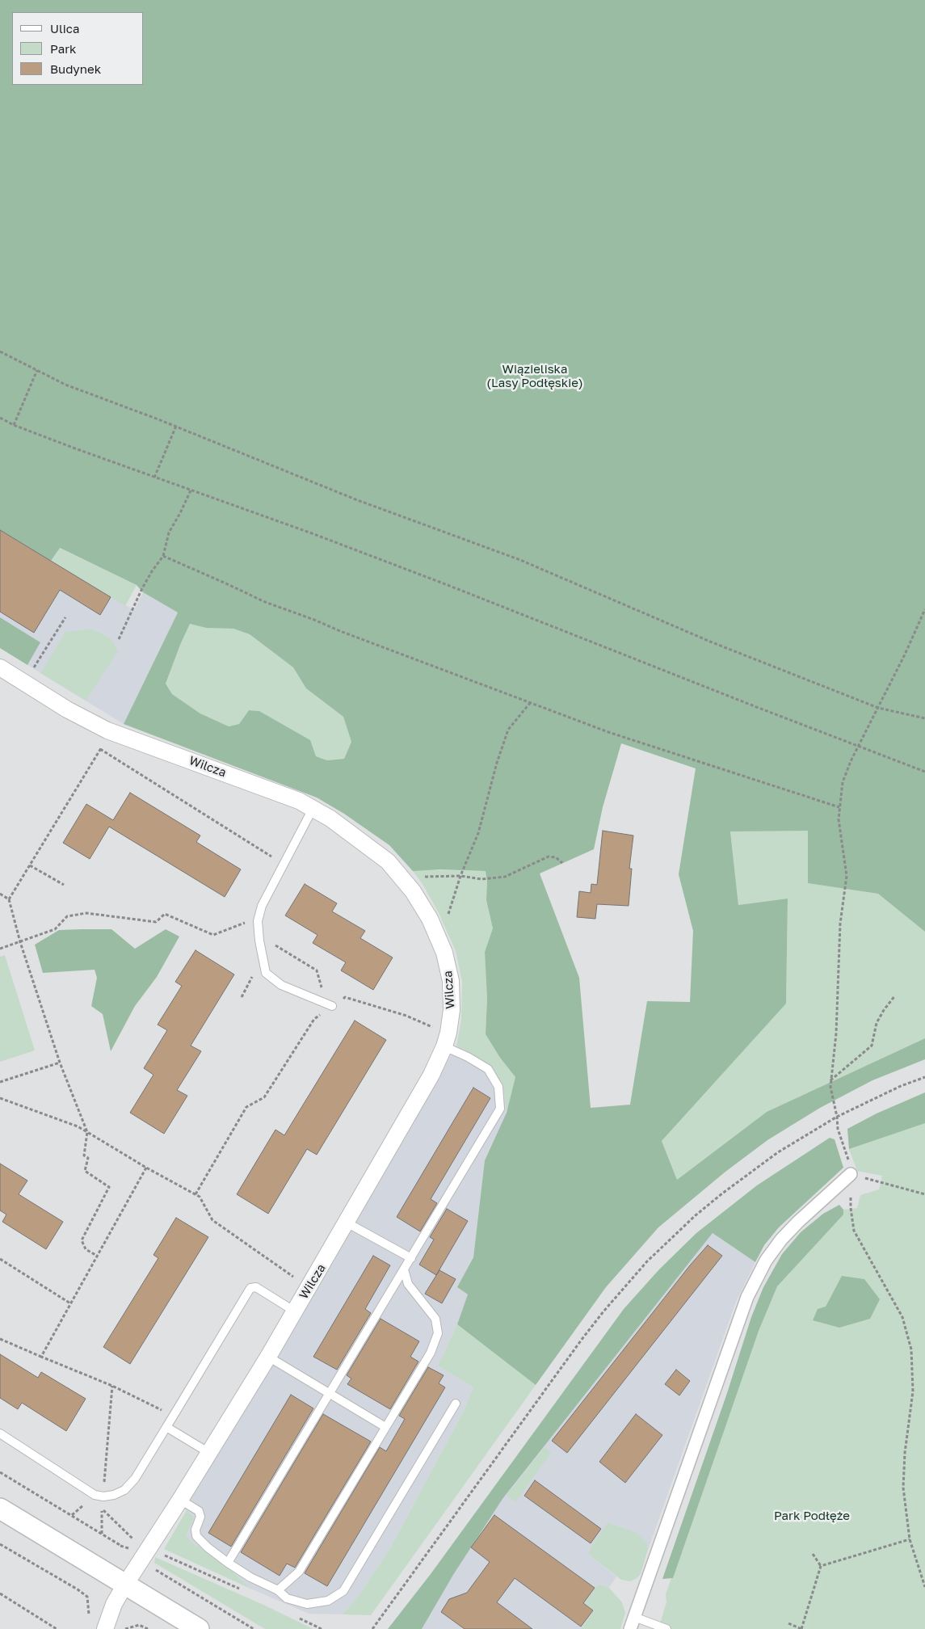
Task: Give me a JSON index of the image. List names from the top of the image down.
{
  "streets": {
    "street": ["Wilcza"]
  },
  "parks": ["Wiązieliska (Lasy Podłęskie)", "Park Podłęże"],
  "legend": ["Ulica", "Park", "Budynek"]
}
